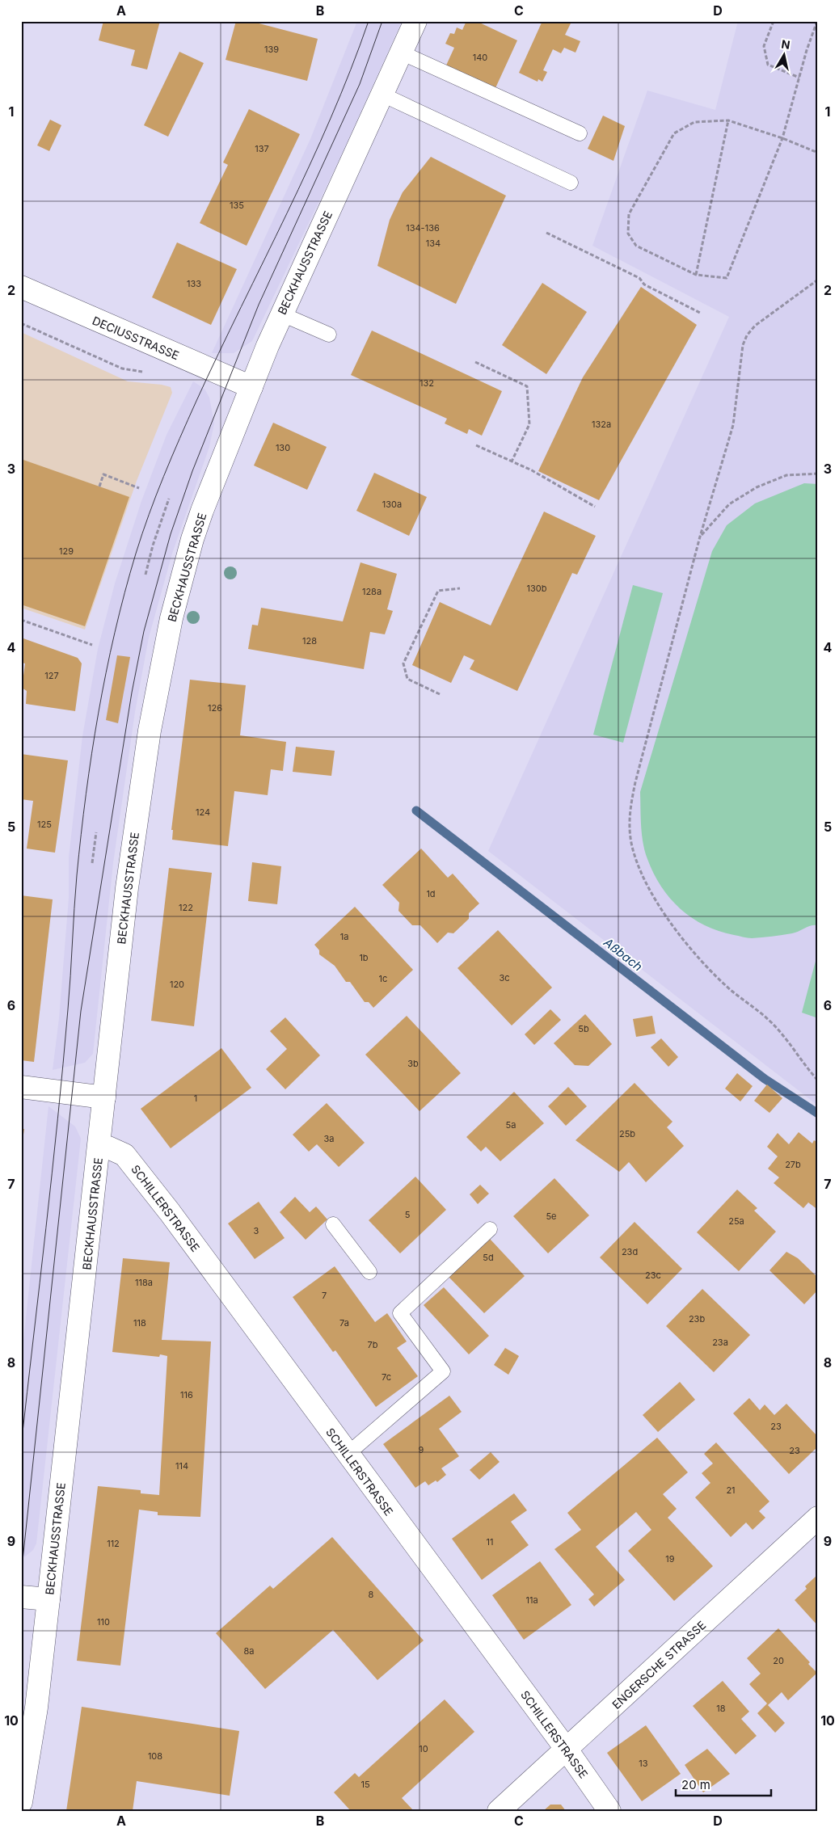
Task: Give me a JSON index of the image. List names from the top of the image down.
{
  "streets": {
    "street": [
      "BECKHAUSSTRASSE",
      "DECIUSSTRASSE",
      "SCHILLERSTRASSE",
      "ENGERSCHE STRASSE"
    ]
  },
  "crossings": [
    ["BECKHAUSSTRASSE", "DECIUSSTRASSE"],
    ["BECKHAUSSTRASSE", "SCHILLERSTRASSE"],
    ["SCHILLERSTRASSE", "ENGERSCHE STRASSE"]
  ],
  "water": ["Aßbach"],
  "house_numbers": [
    "139",
    "140",
    "137",
    "135",
    "134-136",
    "134",
    "133",
    "132",
    "132a",
    "130",
    "130a",
    "129",
    "130b",
    "128a",
    "128",
    "127",
    "126",
    "124",
    "125",
    "1d",
    "122",
    "1a",
    "1b",
    "3c",
    "1c",
    "120",
    "5b",
    "3b",
    "1",
    "5a",
    "25b",
    "3a",
    "27b",
    "5",
    "5e",
    "25a",
    "3",
    "23d",
    "5d",
    "23c",
    "118a",
    "7",
    "23b",
    "118",
    "7a",
    "23a",
    "7b",
    "7c",
    "116",
    "23",
    "9",
    "23",
    "114",
    "21",
    "11",
    "112",
    "19",
    "8",
    "11a",
    "110",
    "8a",
    "20",
    "18",
    "10",
    "108",
    "13",
    "15"
  ],
  "scale_bar": "20 m",
  "north": "top",
  "grid": {
    "columns": [
      "A",
      "B",
      "C",
      "D"
    ],
    "rows": [
      "1",
      "2",
      "3",
      "4",
      "5",
      "6",
      "7",
      "8",
      "9",
      "10"
    ]
  }
}
